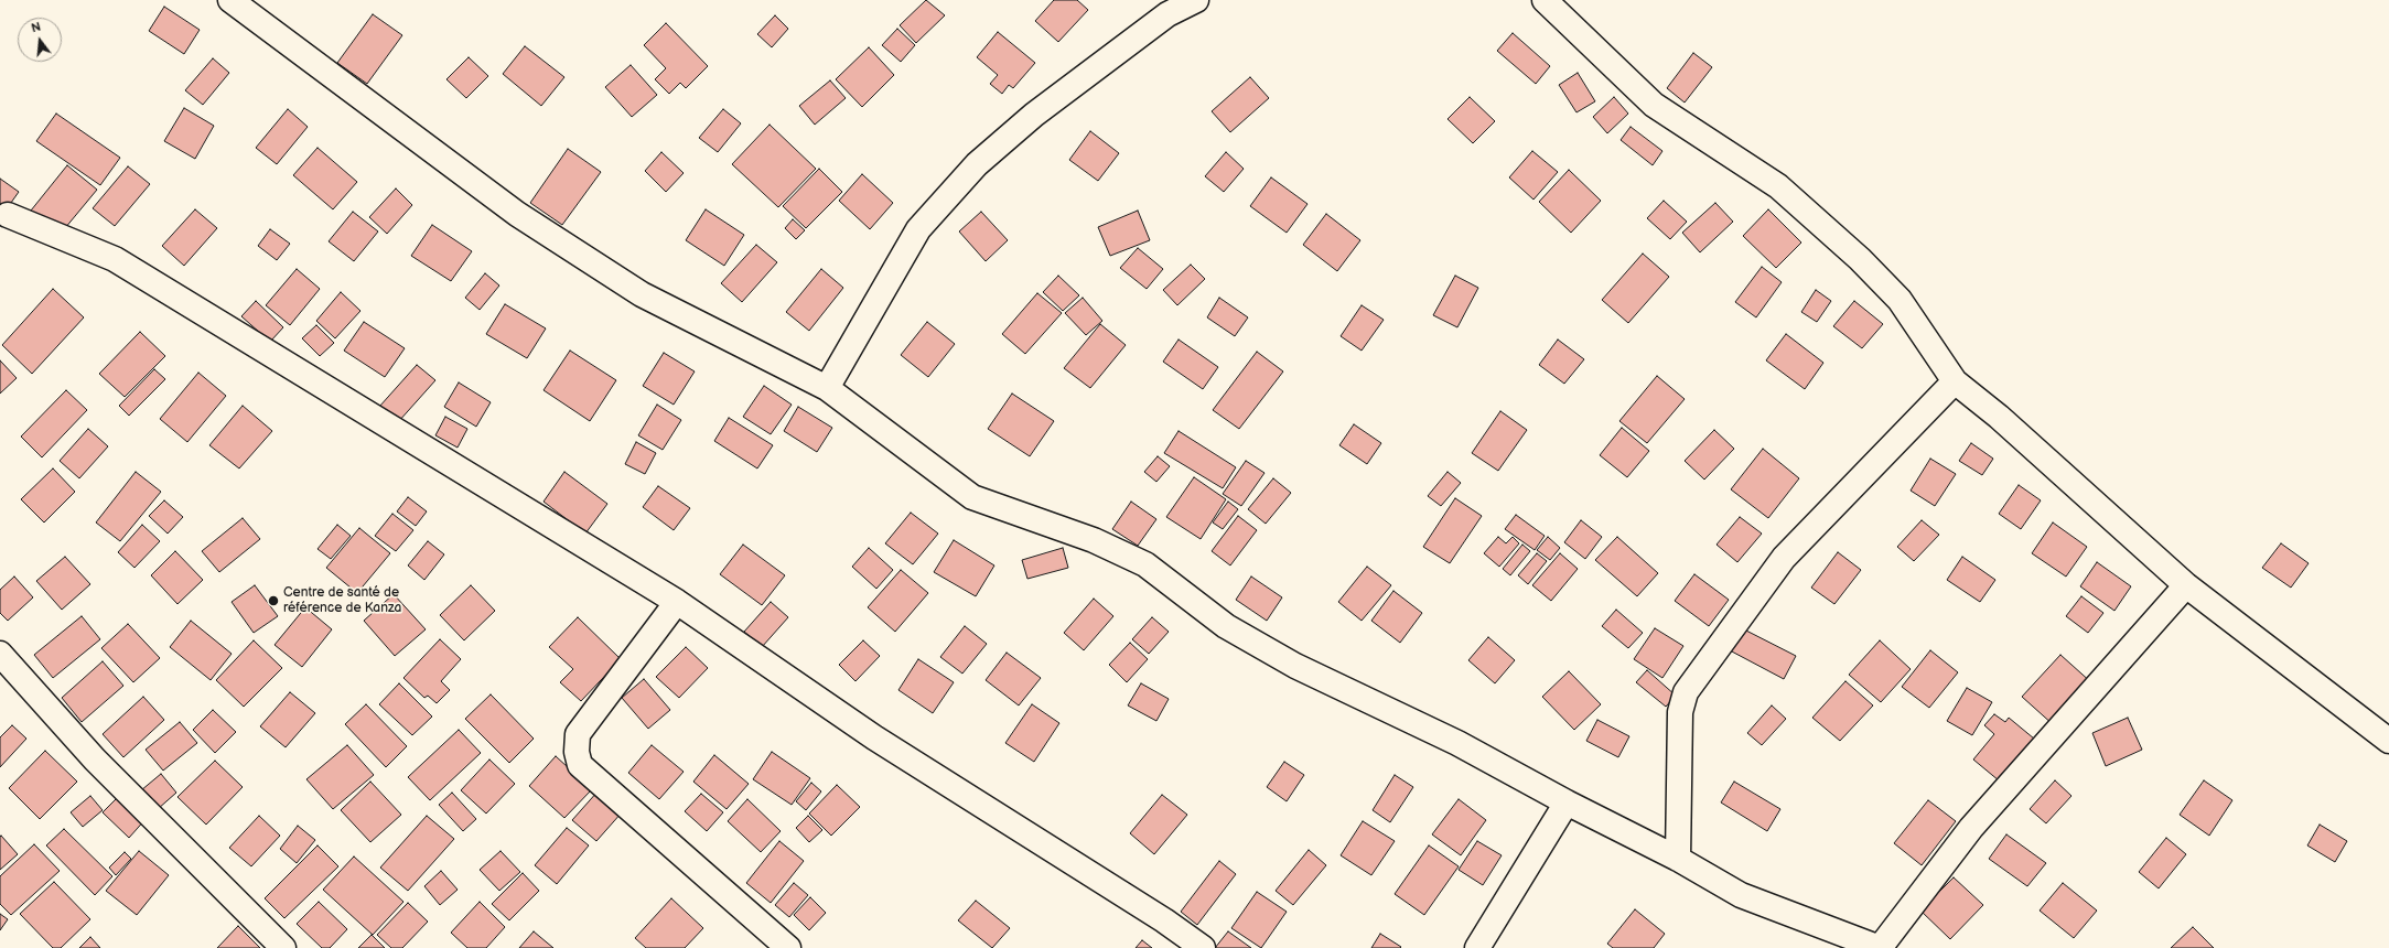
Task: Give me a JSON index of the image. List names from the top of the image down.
{
  "places": ["Centre de santé de référence de Kanza"],
  "north": "top"
}
